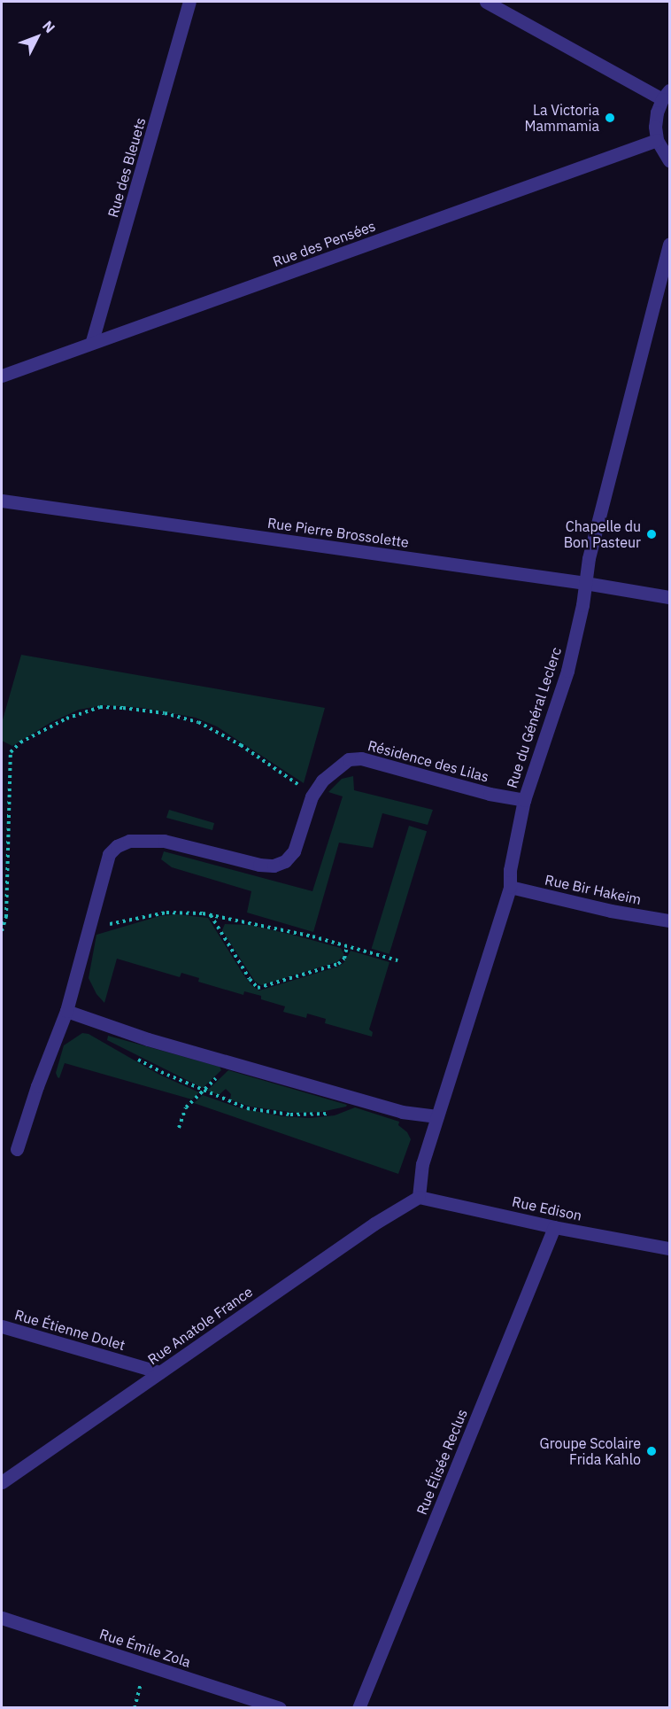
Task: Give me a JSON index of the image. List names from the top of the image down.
{
  "streets": {
    "street": [
      "Rue des Bleuets",
      "Rue des Pensées",
      "Rue Pierre Brossolette",
      "Rue du Général Leclerc",
      "Résidence des Lilas",
      "Rue Bir Hakeim",
      "Rue Edison",
      "Rue Anatole France",
      "Rue Étienne Dolet",
      "Rue Élisée Reclus",
      "Rue Émile Zola"
    ]
  },
  "crossings": [
    ["Rue des Bleuets", "Rue des Pensées"],
    ["Rue Pierre Brossolette", "Rue du Général Leclerc"],
    ["Rue du Général Leclerc", "Résidence des Lilas"],
    ["Rue du Général Leclerc", "Rue Bir Hakeim"],
    ["Rue du Général Leclerc", "Rue Edison"],
    ["Rue du Général Leclerc", "Rue Anatole France"],
    ["Rue Edison", "Rue Anatole France"],
    ["Rue Edison", "Rue Élisée Reclus"],
    ["Rue Anatole France", "Rue Étienne Dolet"]
  ],
  "places": ["La Victoria Mammamia", "Chapelle du Bon Pasteur", "Groupe Scolaire Frida Kahlo"],
  "north": "top right"
}
